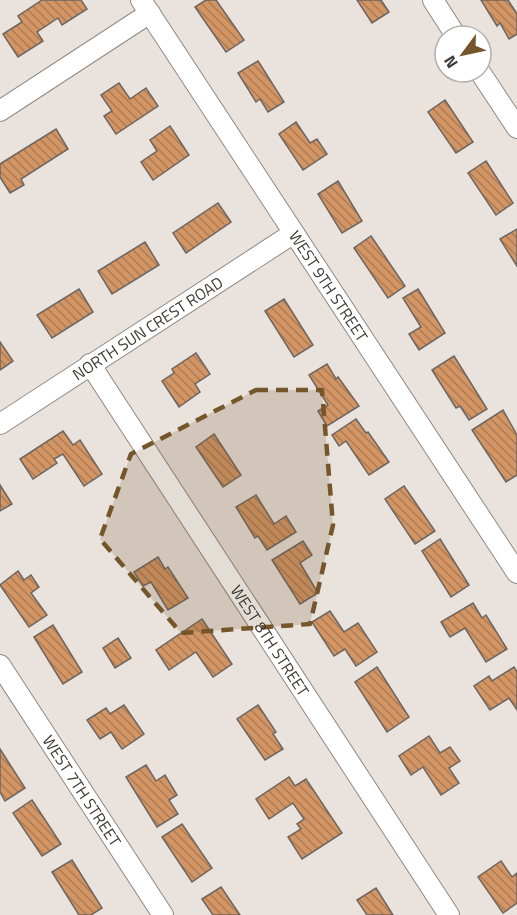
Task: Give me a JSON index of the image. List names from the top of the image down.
{
  "streets": {
    "street": [
      "WEST 9TH STREET",
      "NORTH SUN CREST ROAD",
      "WEST 8TH STREET",
      "WEST 7TH STREET"
    ]
  },
  "crossings": [
    ["WEST 9TH STREET", "NORTH SUN CREST ROAD"],
    ["NORTH SUN CREST ROAD", "WEST 8TH STREET"]
  ],
  "north": "bottom left"
}
